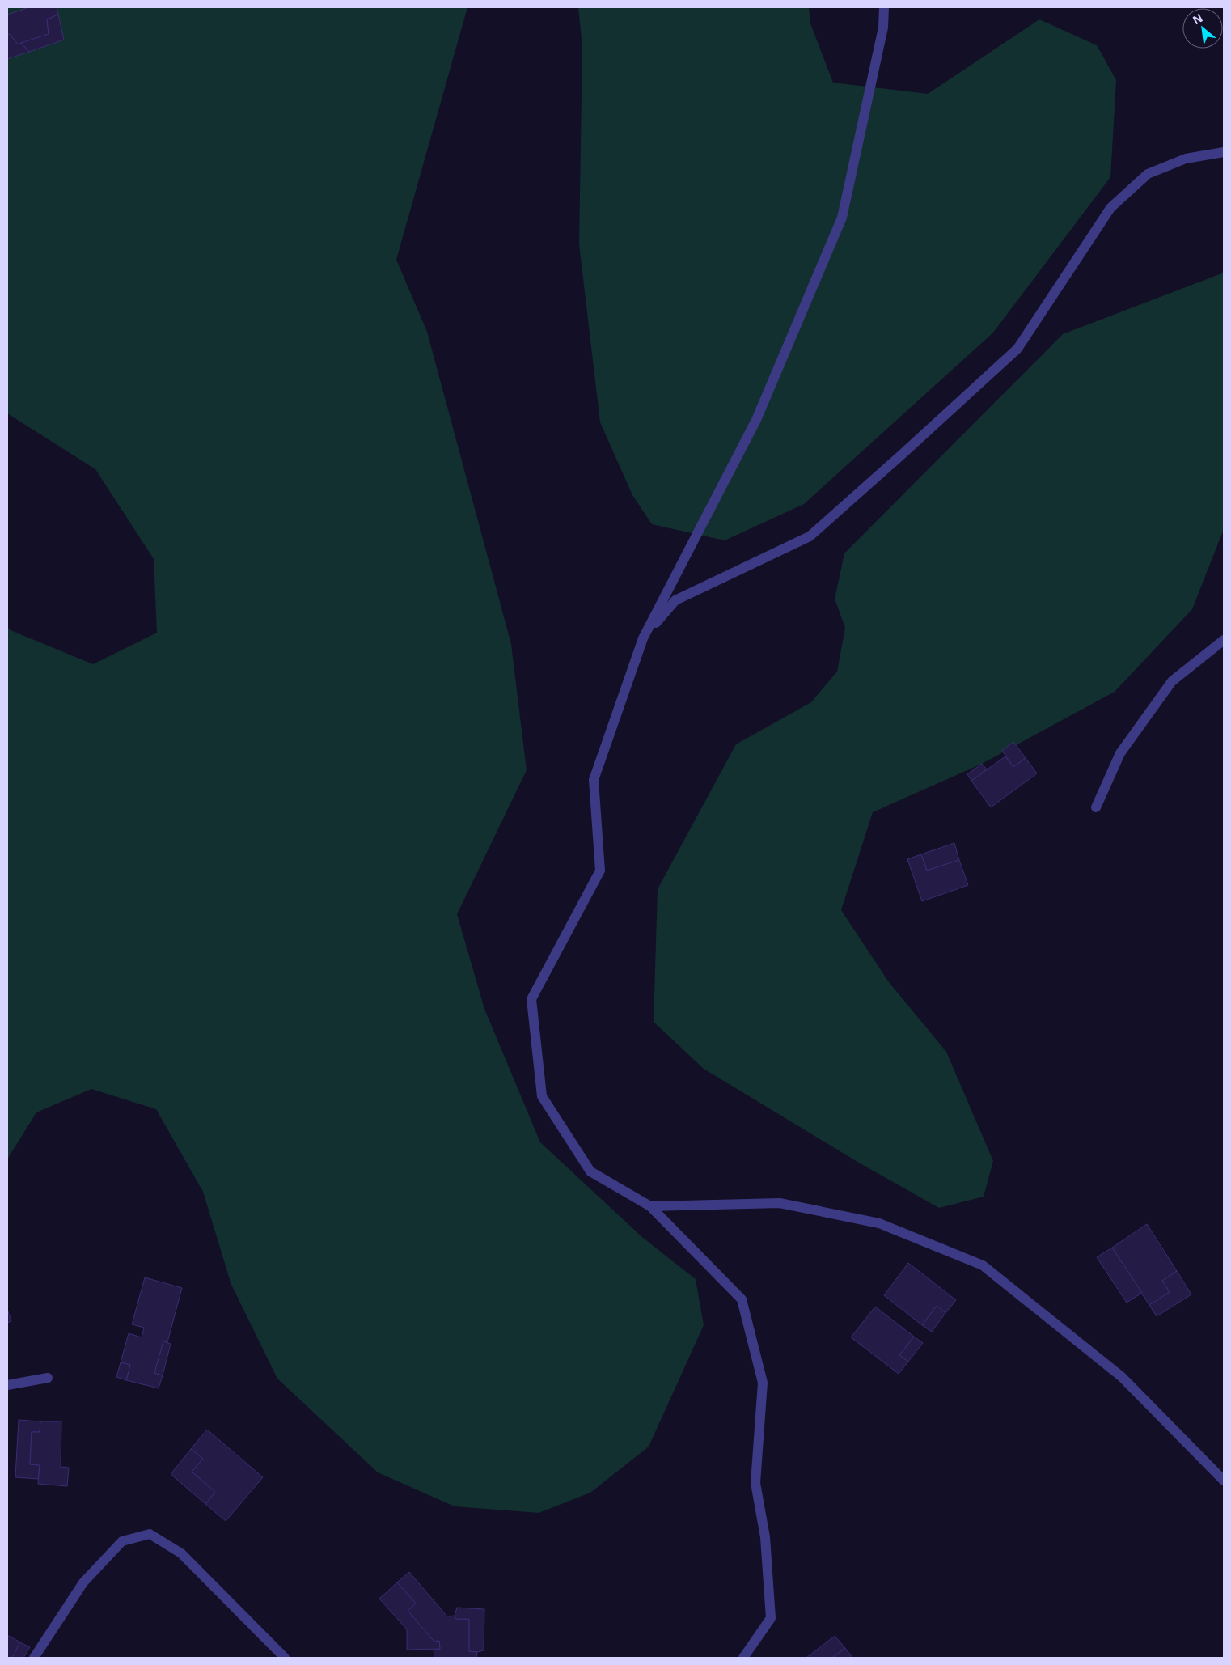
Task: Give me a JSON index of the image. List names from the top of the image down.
{
  "north": "top left"
}
